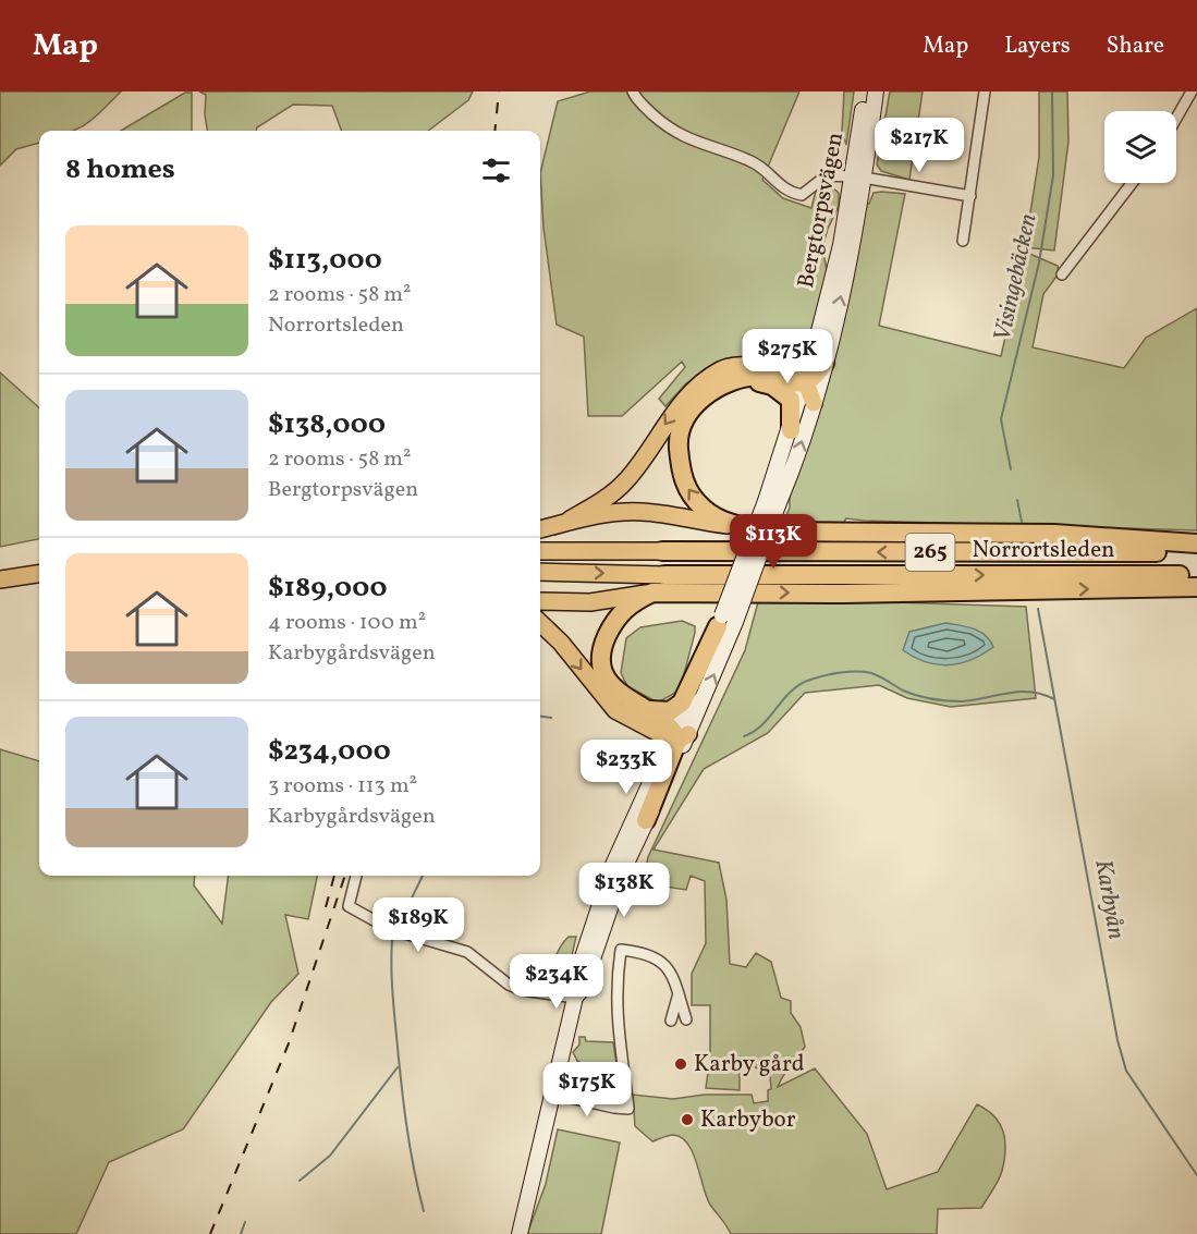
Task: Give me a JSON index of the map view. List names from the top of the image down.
{
  "streets": {
    "highway": ["Norrortsleden", "265"],
    "main road": ["Bergtorpsvägen"]
  },
  "water": ["Visingebäcken", "Karbyån"],
  "places": ["Karby gård", "Karbybor"],
  "page": {
    "header": "Map",
    "nav": ["Map", "Layers", "Share"],
    "price": [
      "$217K",
      "$275K",
      "$113K",
      "$233K",
      "$138K",
      "$189K",
      "$234K",
      "$175K"
    ],
    "heading": "8 homes",
    "list": [
      {
        "name": "$113,000",
        "note": "2 rooms · 58 m² · Norrortsleden"
      },
      {
        "name": "$138,000",
        "note": "2 rooms · 58 m² · Bergtorpsvägen"
      },
      {
        "name": "$189,000",
        "note": "4 rooms · 100 m² · Karbygårdsvägen"
      },
      {
        "name": "$234,000",
        "note": "3 rooms · 113 m² · Karbygårdsvägen"
      }
    ]
  }
}
